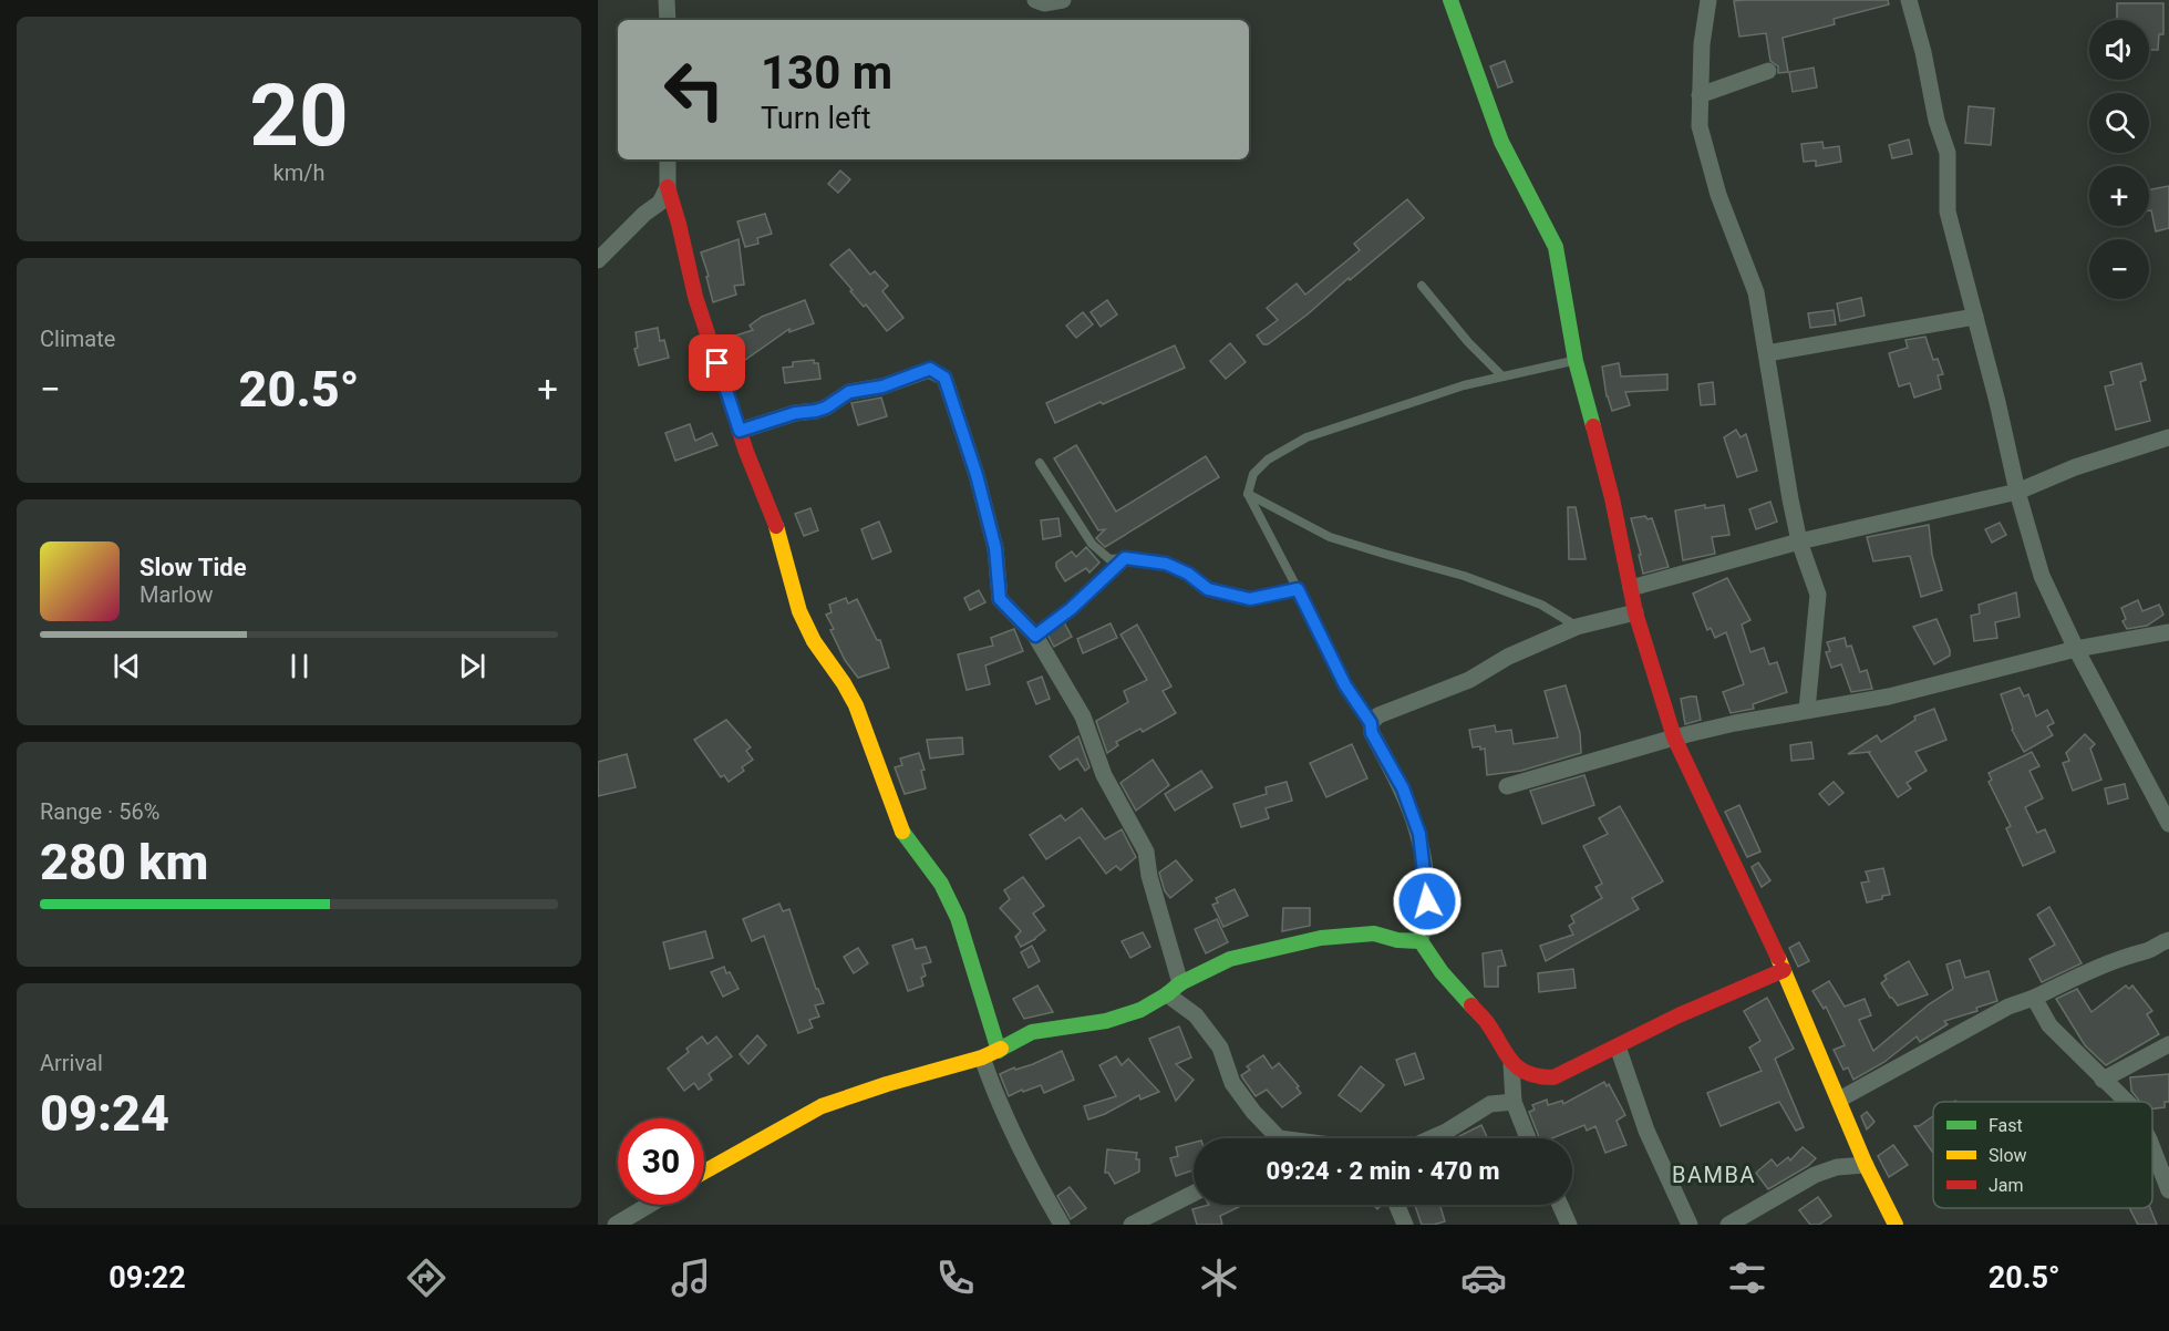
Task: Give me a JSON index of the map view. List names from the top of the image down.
{
  "districts": ["BAMBA"],
  "legend": ["Fast", "Slow", "Jam"],
  "page": {
    "tile": [
      ["20", "km/h"],
      "Climate",
      ["Range · 56%", "280 km"],
      ["Arrival", "09:24"]
    ],
    "map_buttons": ["+", "−"],
    "turn": ["130 m", "Turn left"],
    "heat": ["−", "20.5°", "+"],
    "song": ["Slow Tide", "Marlow"],
    "limit": "30",
    "trip": "09:24 · 2 min · 470 m",
    "tabs": ["09:22", "20.5°"]
  }
}
